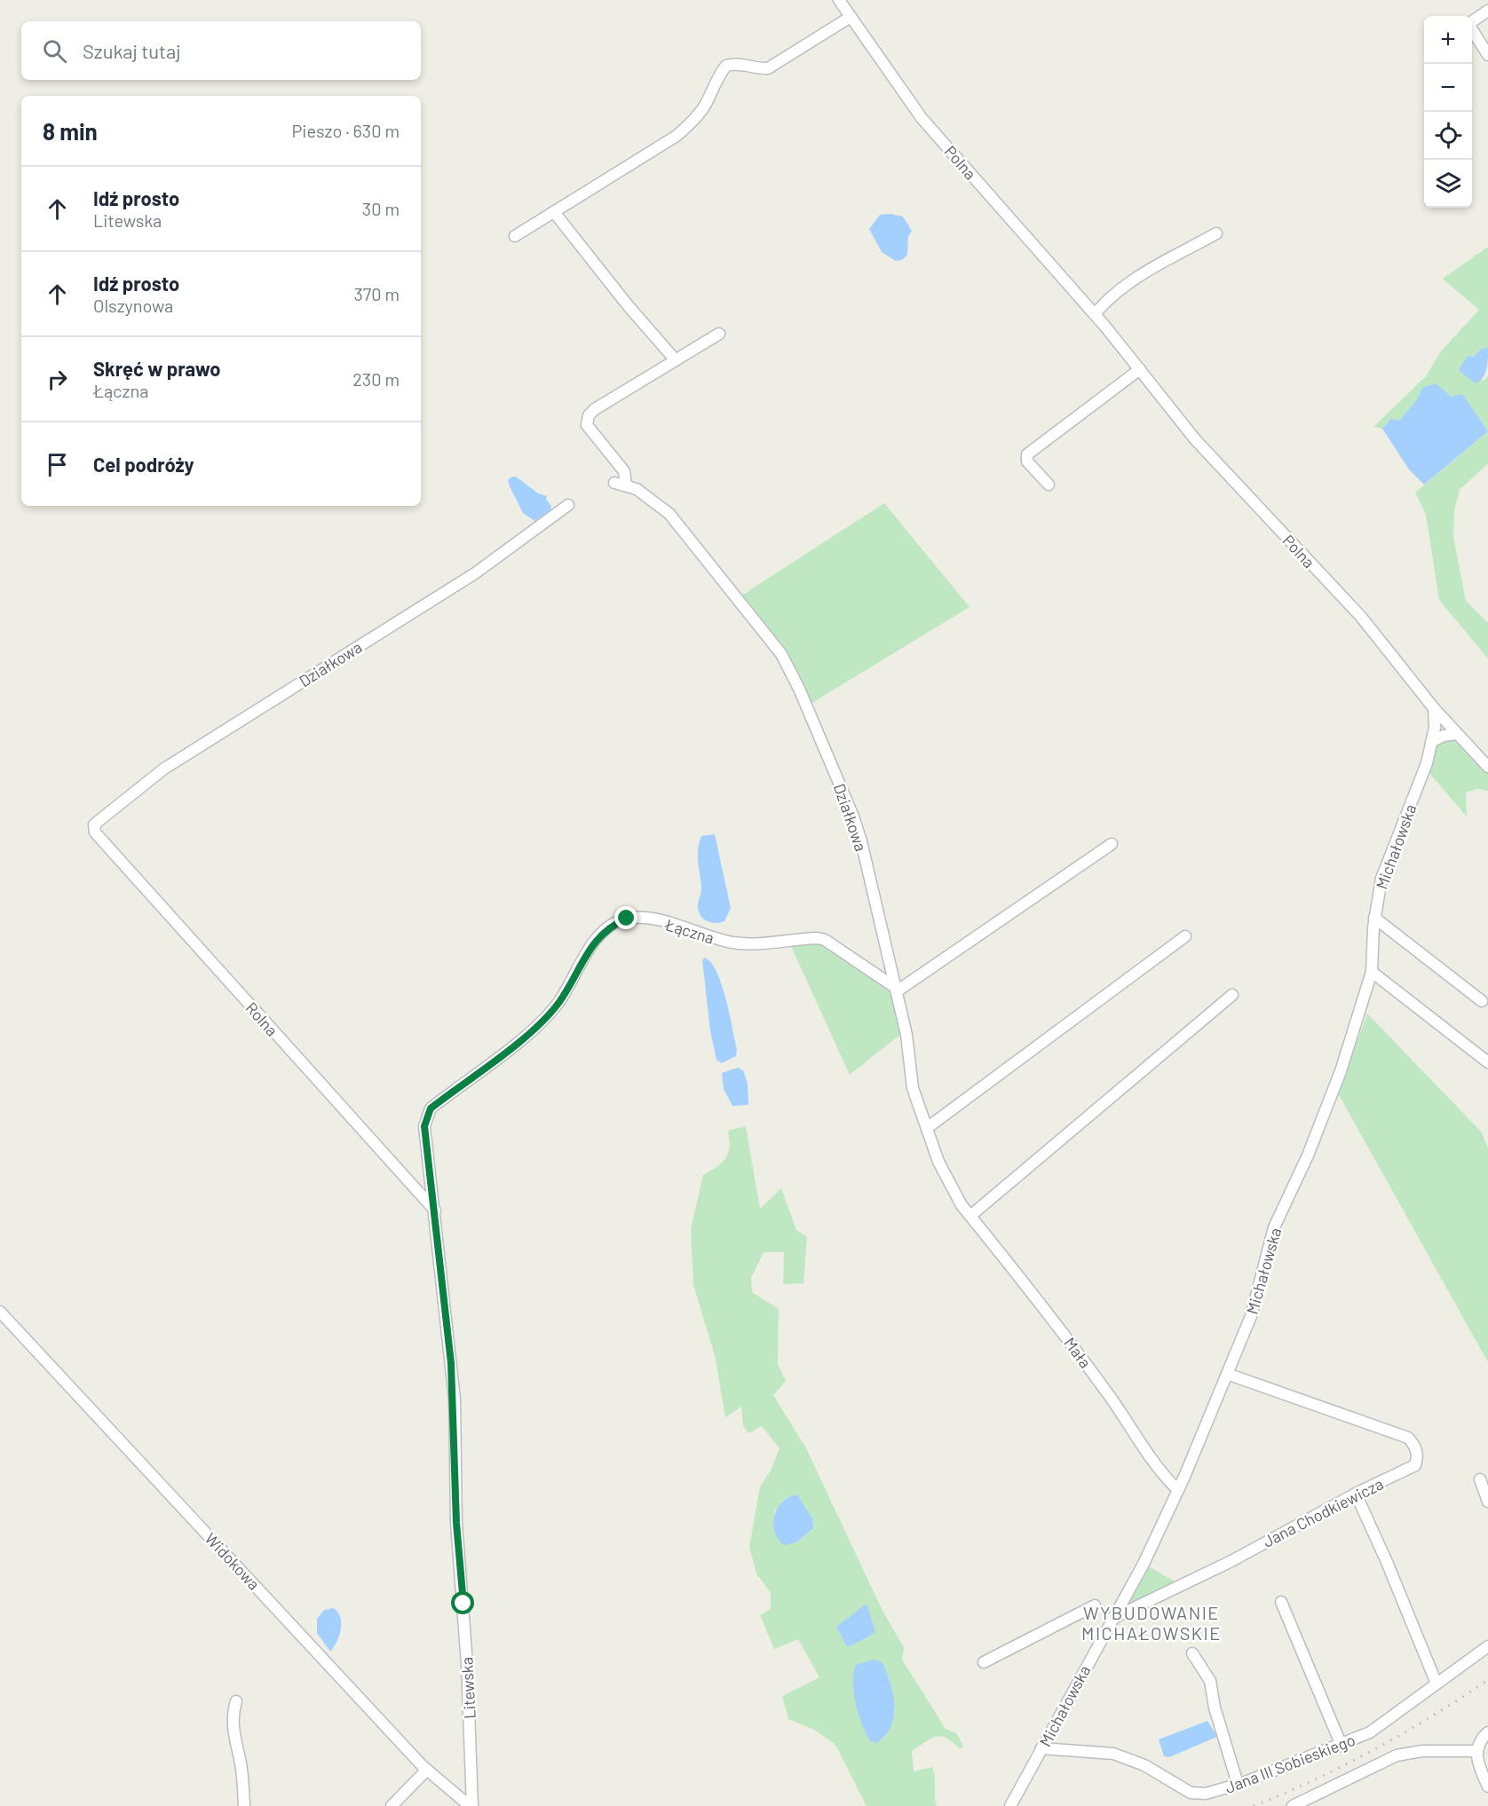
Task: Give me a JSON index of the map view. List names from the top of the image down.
{
  "streets": {
    "street": [
      "Polna",
      "Działkowa",
      "Michałowska",
      "Łączna",
      "Rolna",
      "Mała",
      "Jana Chodkiewicza",
      "Widokowa",
      "Litewska",
      "Jana III Sobieskiego"
    ]
  },
  "crossings": [
    ["Polna", "Michałowska"],
    ["Działkowa", "Łączna"],
    ["Działkowa", "Rolna"],
    ["Działkowa", "Mała"],
    ["Michałowska", "Mała"],
    ["Michałowska", "Jana Chodkiewicza"],
    ["Michałowska", "Jana III Sobieskiego"],
    ["Łączna", "Litewska"],
    ["Rolna", "Litewska"],
    ["Widokowa", "Litewska"]
  ],
  "districts": ["WYBUDOWANIE MICHAŁOWSKIE"],
  "page": {
    "map_buttons": ["+", "−"],
    "search": "Szukaj tutaj",
    "heading": ["8 min", "Pieszo · 630 m"],
    "list": [
      ["Idź prosto", "Litewska", "30 m"],
      ["Idź prosto", "Olszynowa", "370 m"],
      ["Skręć w prawo", "Łączna", "230 m"],
      "Cel podróży"
    ]
  }
}
